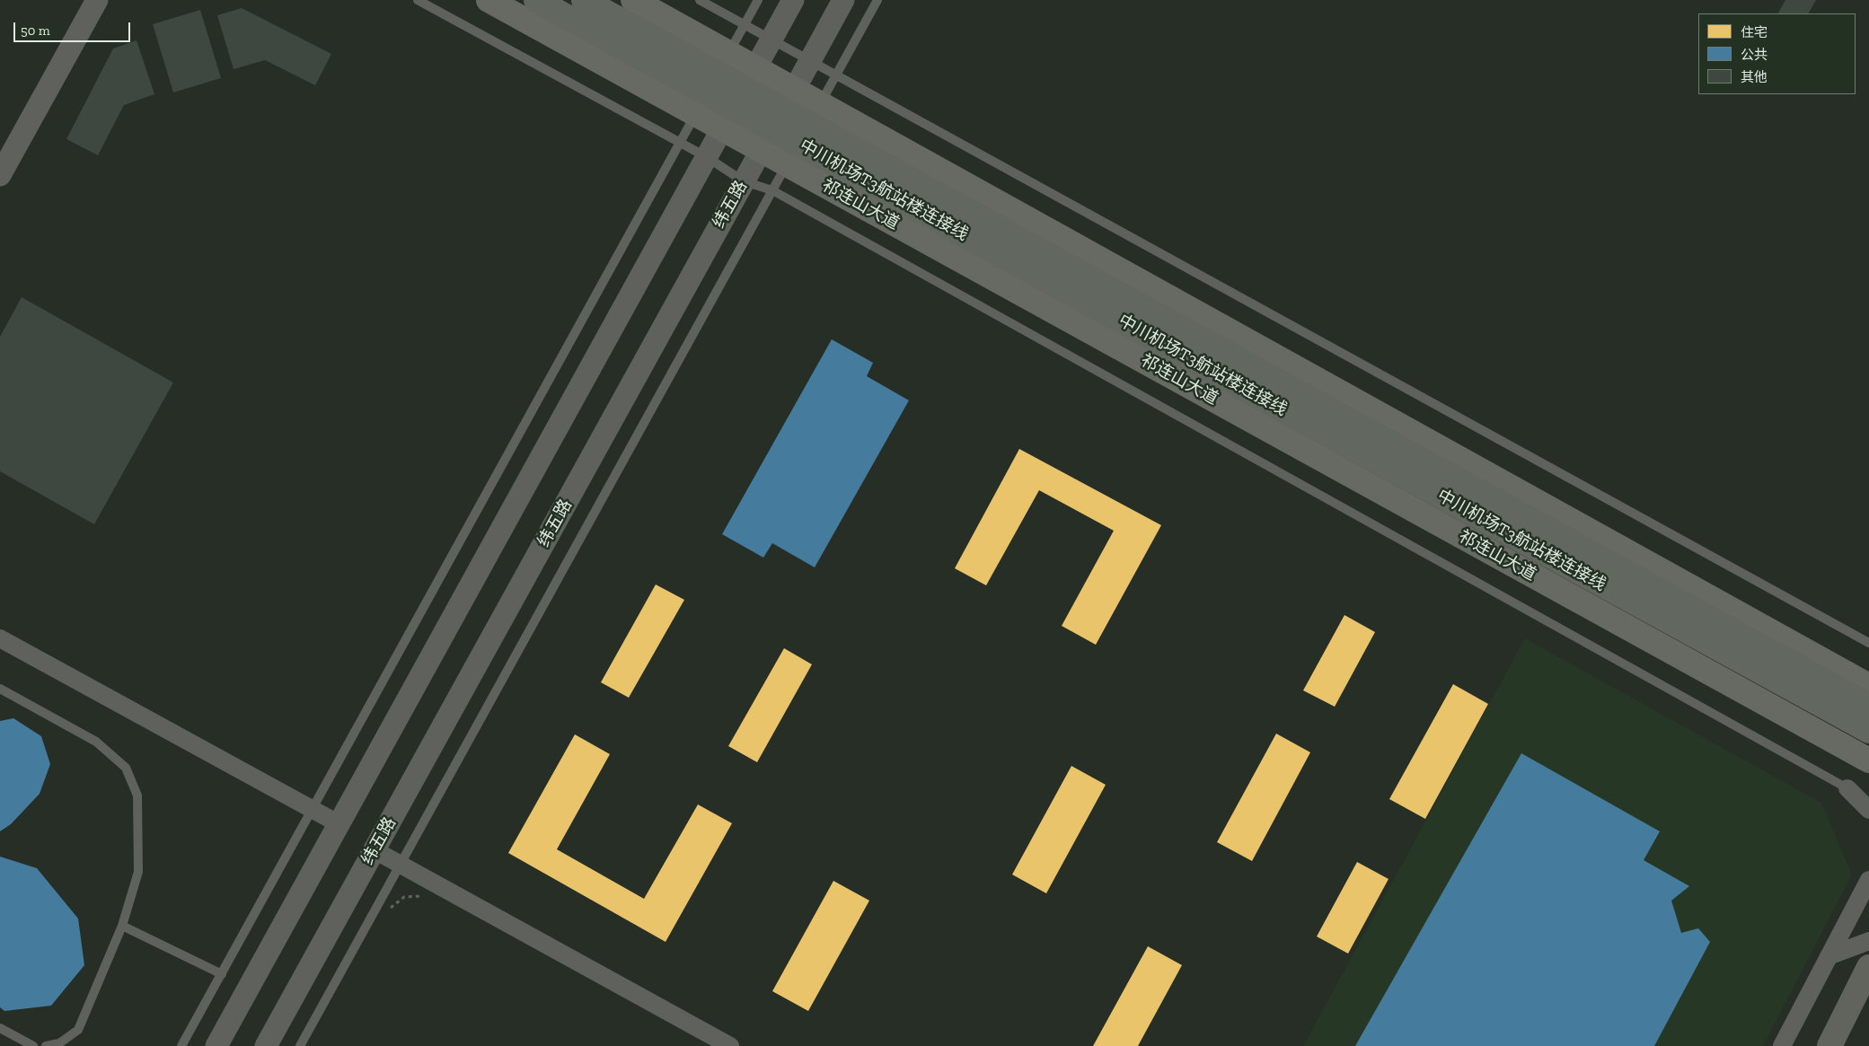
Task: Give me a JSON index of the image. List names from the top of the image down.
{
  "streets": {
    "highway": ["中川机场T3航站楼连接线"],
    "main road": ["祁连山大道"],
    "street": ["纬五路"]
  },
  "crossings": [
    ["纬五路", "祁连山大道"]
  ],
  "legend": ["住宅", "公共", "其他"],
  "scale_bar": "50 m"
}
